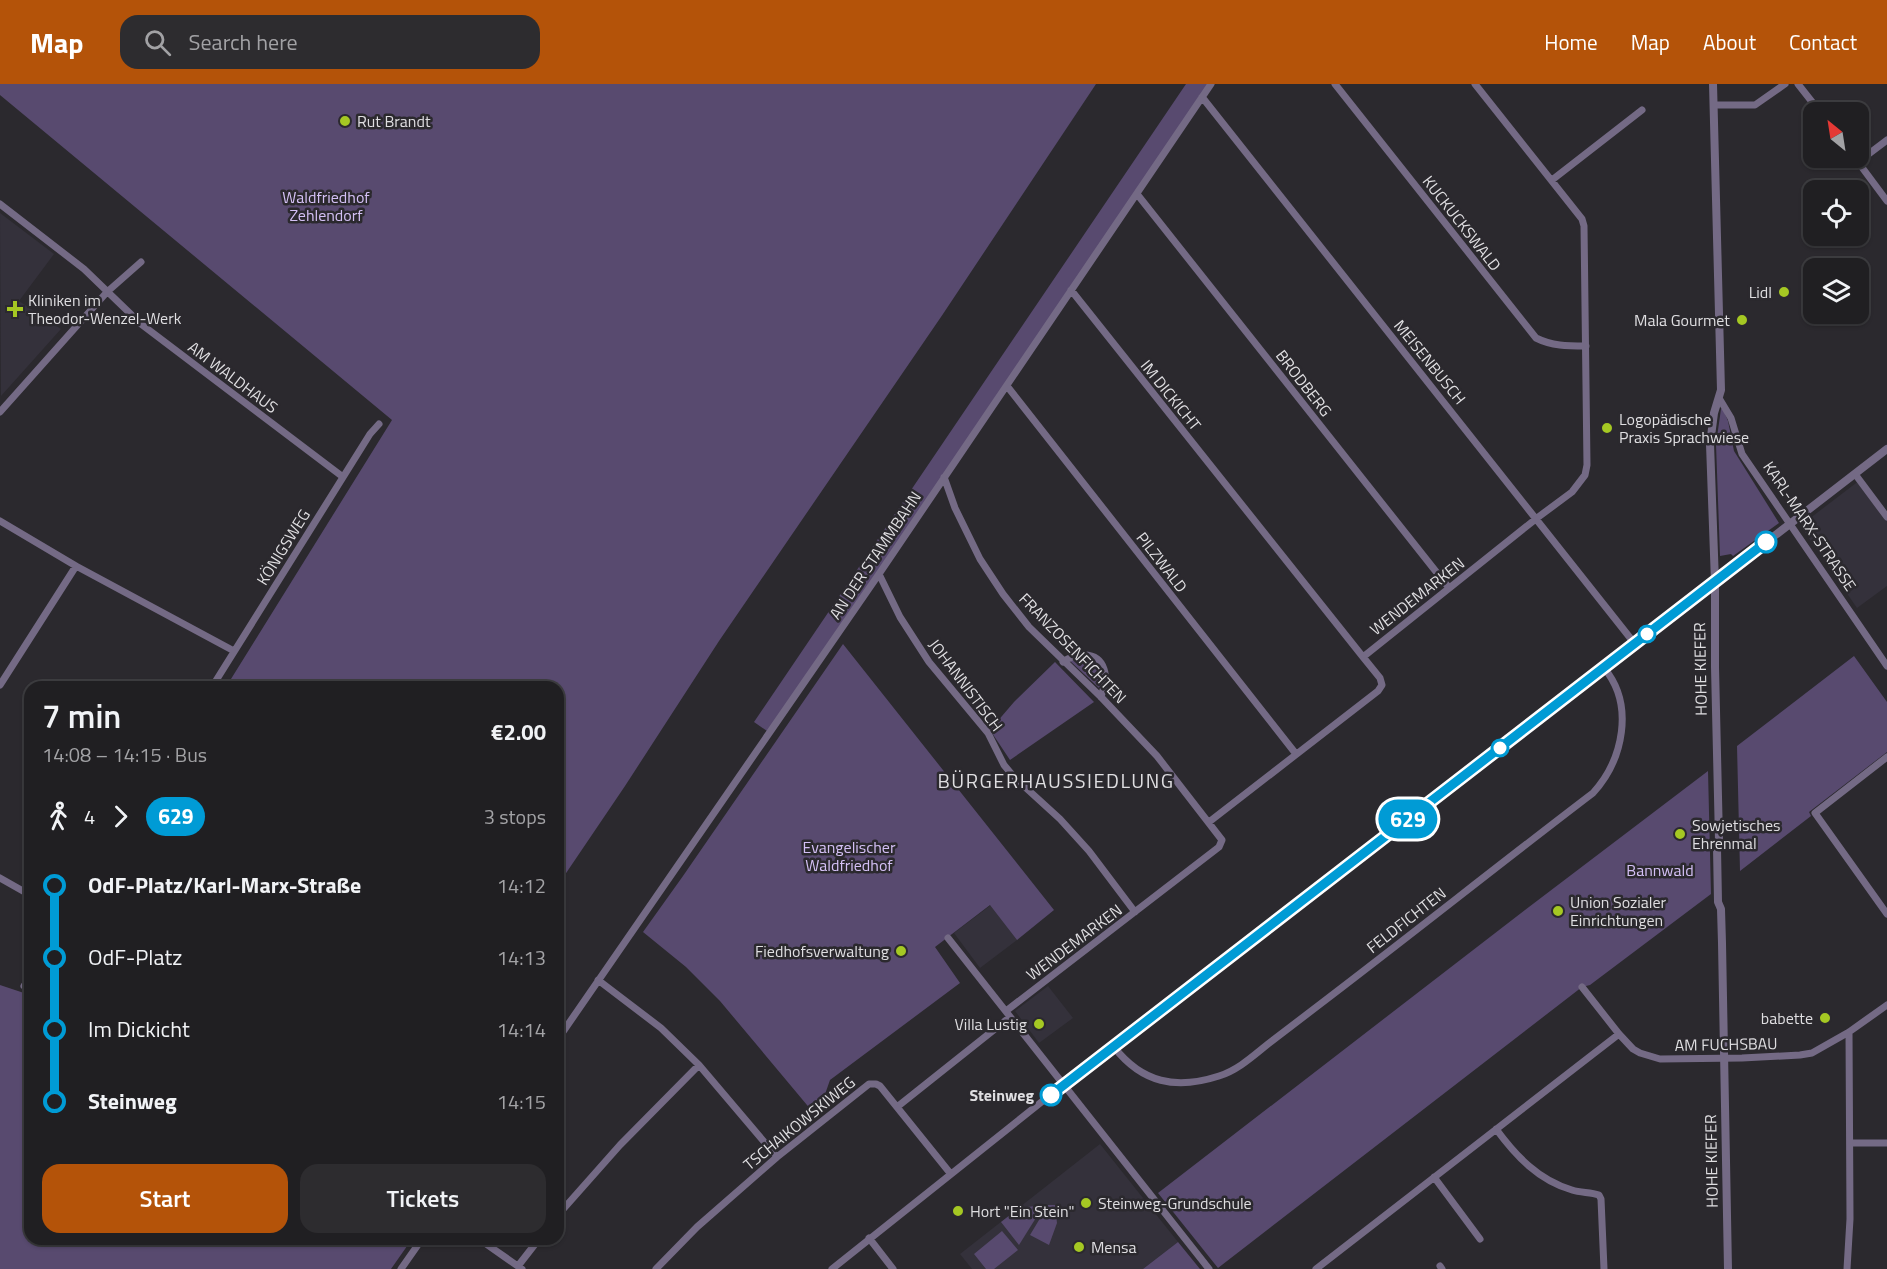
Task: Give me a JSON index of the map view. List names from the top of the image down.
{
  "streets": {
    "street": [
      "KUCKUCKSWALD",
      "MEISENBUSCH",
      "AM WALDHAUS",
      "BRODBERG",
      "IM DICKICHT",
      "KARL-MARX-STRASSE",
      "KÖNIGSWEG",
      "AN DER STAMMBAHN",
      "PILZWALD",
      "WENDEMARKEN",
      "FRANZOSENFICHTEN",
      "HOHE KIEFER",
      "JOHANNISTISCH",
      "FELDFICHTEN",
      "AM FUCHSBAU",
      "TSCHAIKOWSKIWEG"
    ]
  },
  "crossings": [
    ["KUCKUCKSWALD", "WENDEMARKEN"],
    ["MEISENBUSCH", "AN DER STAMMBAHN"],
    ["MEISENBUSCH", "WENDEMARKEN"],
    ["AM WALDHAUS", "KÖNIGSWEG"],
    ["BRODBERG", "AN DER STAMMBAHN"],
    ["BRODBERG", "WENDEMARKEN"],
    ["IM DICKICHT", "AN DER STAMMBAHN"],
    ["IM DICKICHT", "WENDEMARKEN"],
    ["KARL-MARX-STRASSE", "HOHE KIEFER"],
    ["AN DER STAMMBAHN", "PILZWALD"],
    ["AN DER STAMMBAHN", "FRANZOSENFICHTEN"],
    ["AN DER STAMMBAHN", "JOHANNISTISCH"],
    ["PILZWALD", "WENDEMARKEN"],
    ["WENDEMARKEN", "FRANZOSENFICHTEN"],
    ["WENDEMARKEN", "JOHANNISTISCH"],
    ["WENDEMARKEN", "TSCHAIKOWSKIWEG"],
    ["HOHE KIEFER", "AM FUCHSBAU"]
  ],
  "districts": ["BÜRGERHAUSSIEDLUNG"],
  "parks": ["Waldfriedhof Zehlendorf", "Evangelischer Waldfriedhof", "Bannwald"],
  "places": {
    "other": [
      "Rut Brandt",
      "Lidl",
      "Mala Gourmet",
      "Logopädische Praxis Sprachwiese",
      "Sowjetisches Ehrenmal",
      "Union Sozialer Einrichtungen",
      "Fiedhofsverwaltung",
      "babette",
      "Villa Lustig",
      "Steinweg",
      "Steinweg-Grundschule",
      "Hort \"Ein Stein\"",
      "Mensa"
    ],
    "health": ["Kliniken im Theodor-Wenzel-Werk"]
  },
  "lines": ["bus line 629"],
  "north": "top left",
  "page": {
    "header": "Map",
    "search": "Search here",
    "nav": [
      "Home",
      "Map",
      "About",
      "Contact"
    ],
    "on_map": "629",
    "heading": ["7 min", "14:08 – 14:15 · Bus", "€2.00"],
    "legs": ["4", "629", "3 stops"],
    "list": [
      {
        "name": "OdF-Platz/Karl-Marx-Straße",
        "value": "14:12"
      },
      {
        "name": "OdF-Platz",
        "value": "14:13"
      },
      {
        "name": "Im Dickicht",
        "value": "14:14"
      },
      {
        "name": "Steinweg",
        "value": "14:15"
      }
    ],
    "buttons": ["Start", "Tickets"]
  }
}
